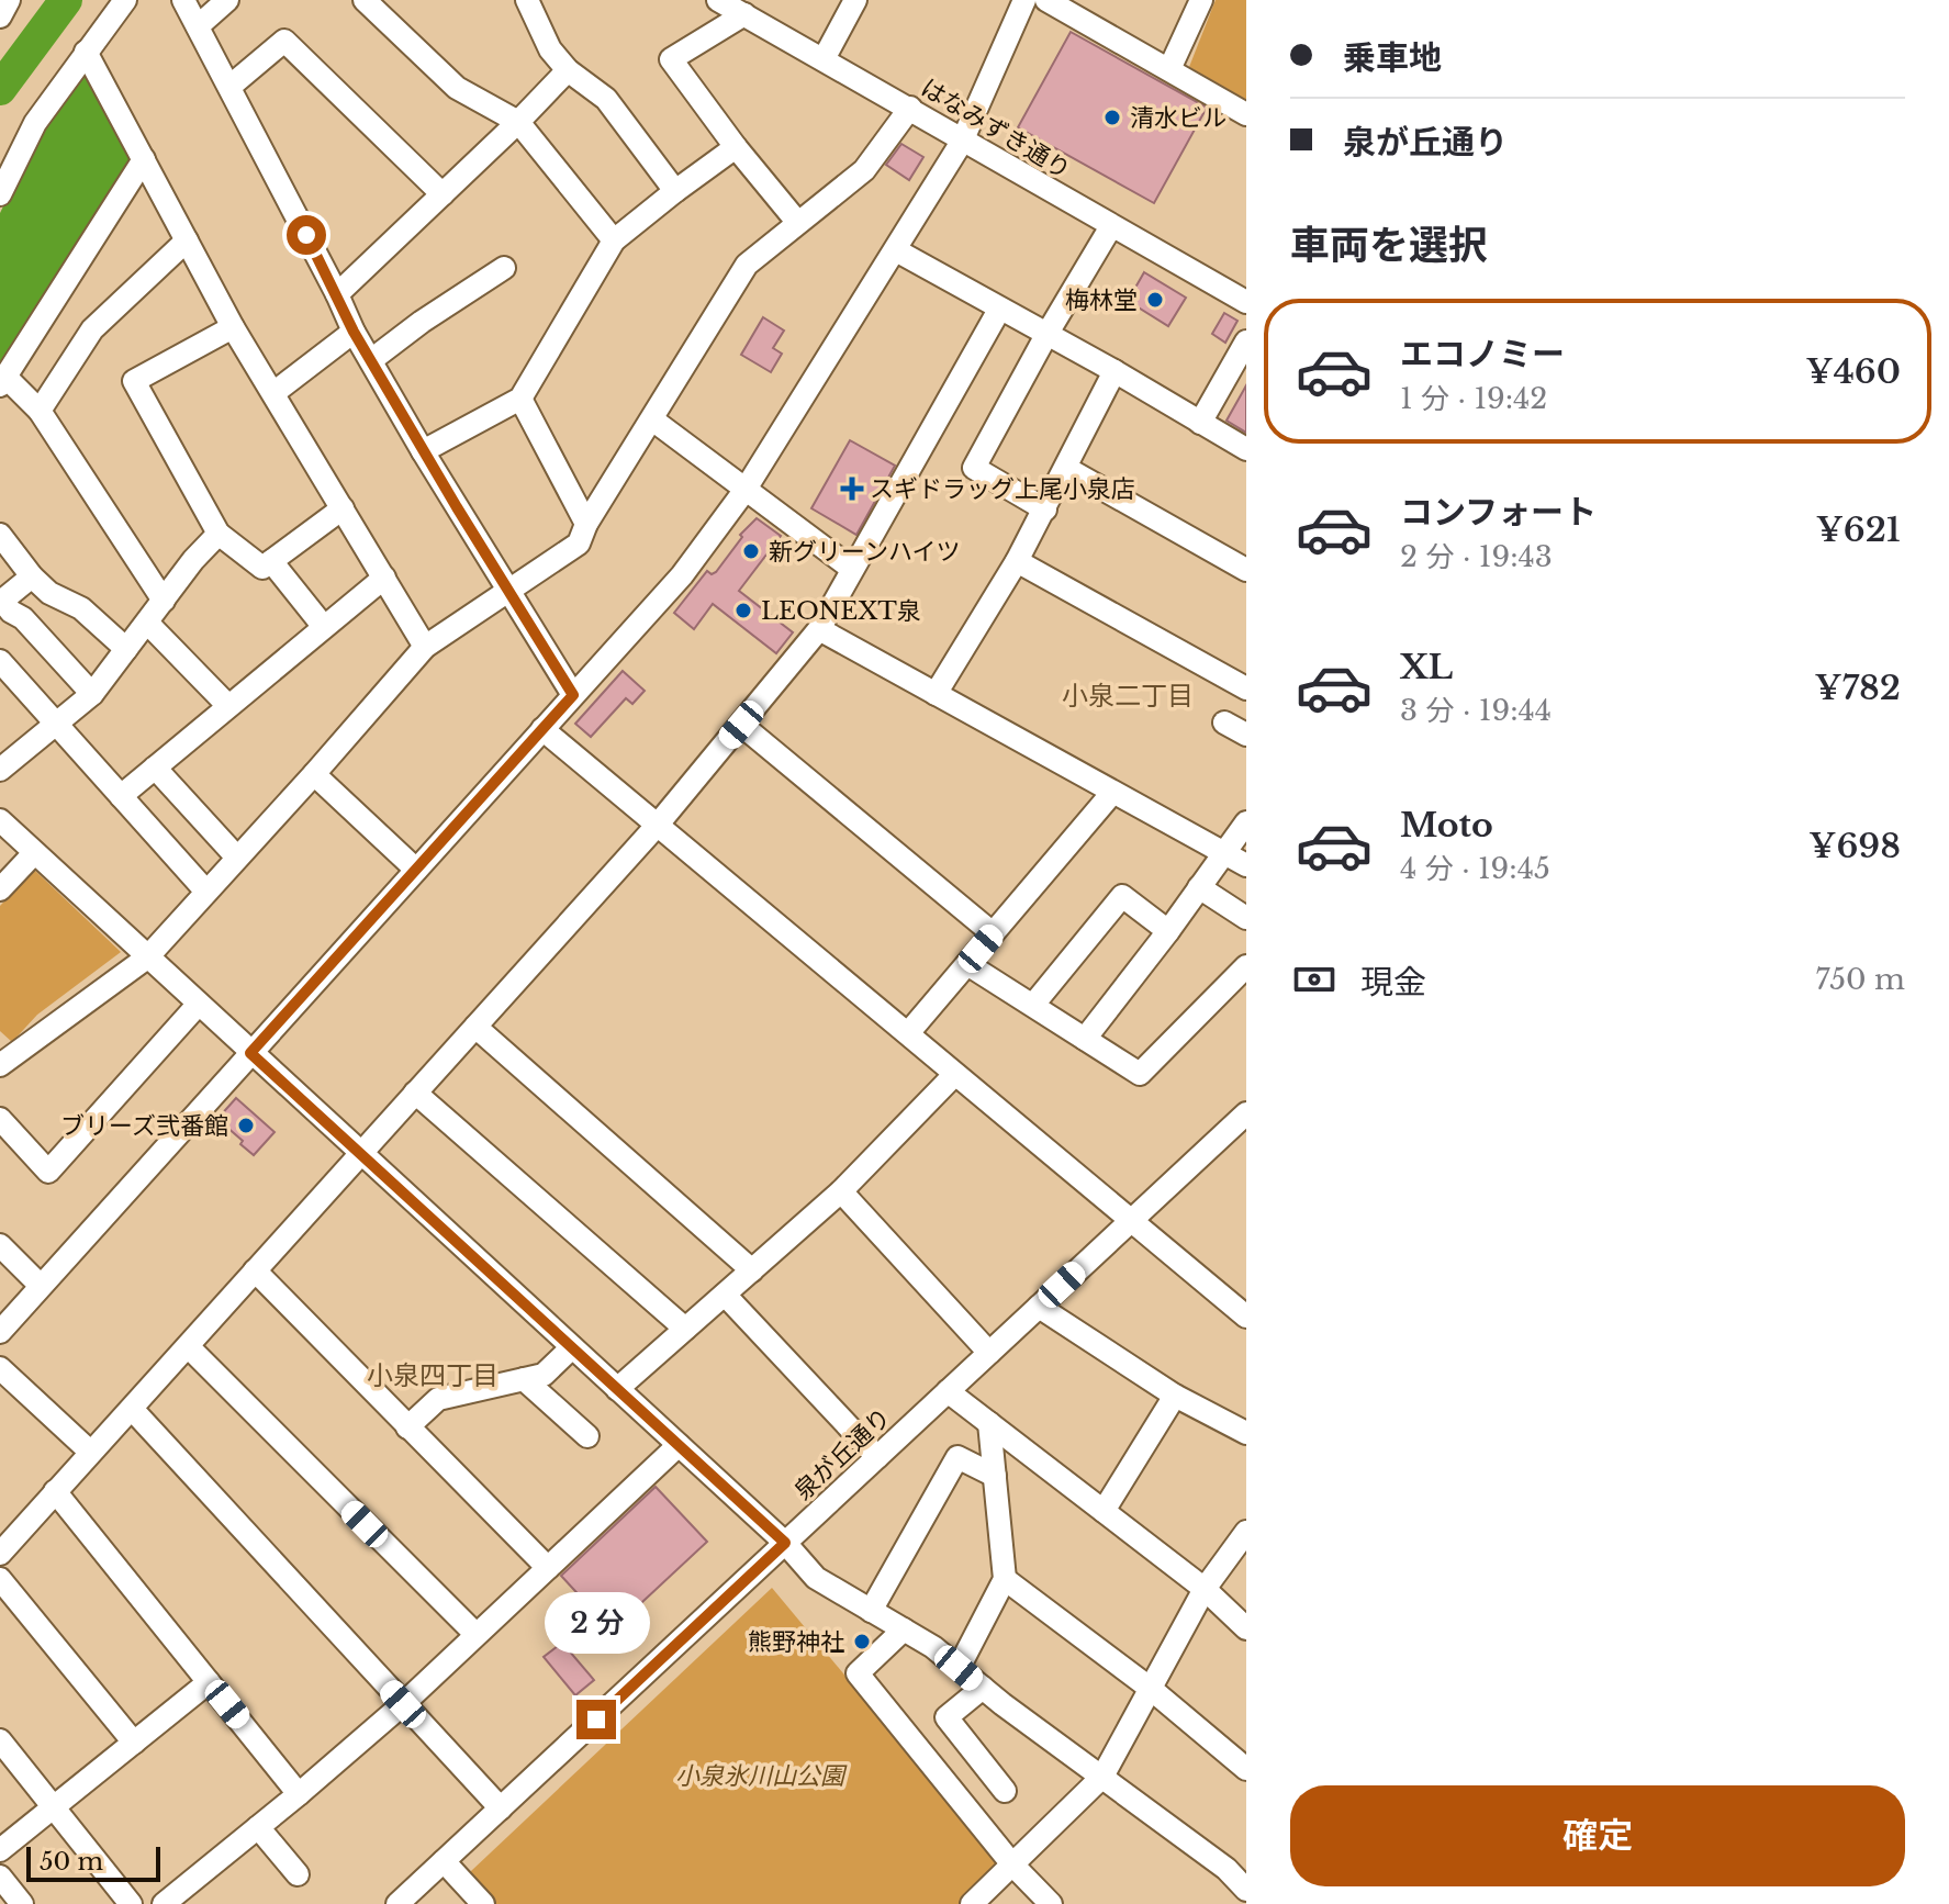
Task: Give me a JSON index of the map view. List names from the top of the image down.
{
  "streets": {
    "street": ["はなみずき通り", "泉が丘通り"]
  },
  "districts": ["小泉二丁目", "小泉四丁目"],
  "parks": ["小泉氷川山公園"],
  "places": {
    "other": [
      "清水ビル",
      "梅林堂",
      "新グリーンハイツ",
      "LEONEXT泉",
      "ブリーズ弐番館",
      "熊野神社"
    ],
    "health": ["スギドラッグ上尾小泉店"]
  },
  "scale_bar": "50 m",
  "page": {
    "banner": ["乗車地", "泉が丘通り"],
    "heading": "車両を選択",
    "list": [
      {
        "name": "エコノミー",
        "note": "1 分 · 19:42",
        "value": "¥460"
      },
      {
        "name": "コンフォート",
        "note": "2 分 · 19:43",
        "value": "¥621"
      },
      {
        "name": "XL",
        "note": "3 分 · 19:44",
        "value": "¥782"
      },
      {
        "name": "Moto",
        "note": "4 分 · 19:45",
        "value": "¥698"
      }
    ],
    "pay": ["現金", "750 m"],
    "bubble": "2 分",
    "buttons": "確定",
    "scale": "50 m"
  }
}
